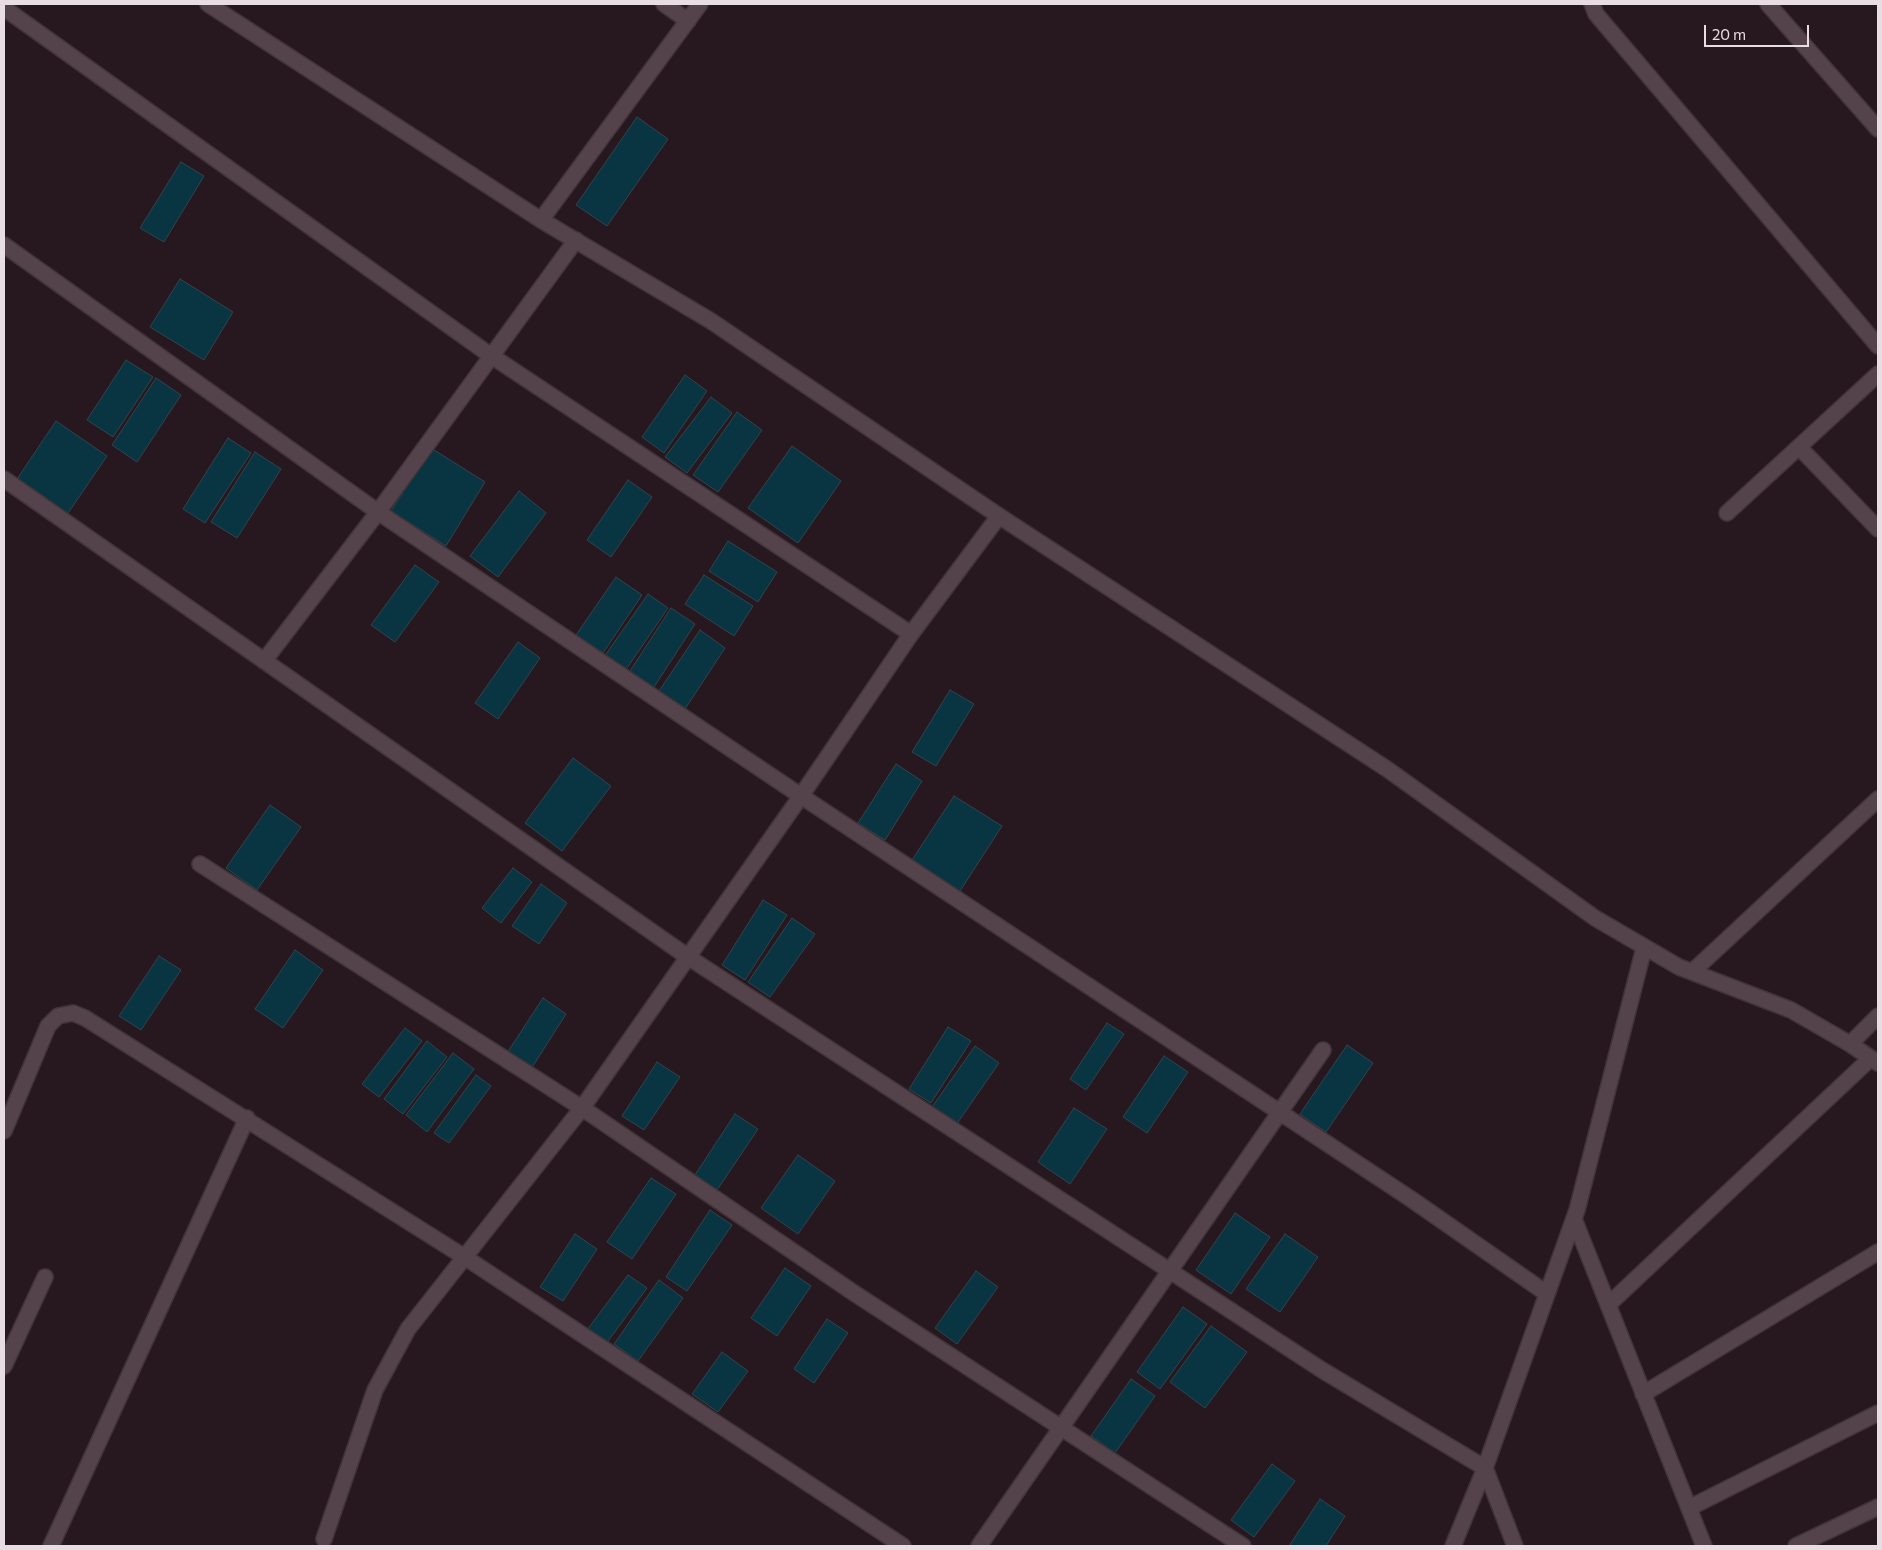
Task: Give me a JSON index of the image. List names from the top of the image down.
{
  "scale_bar": "20 m"
}
